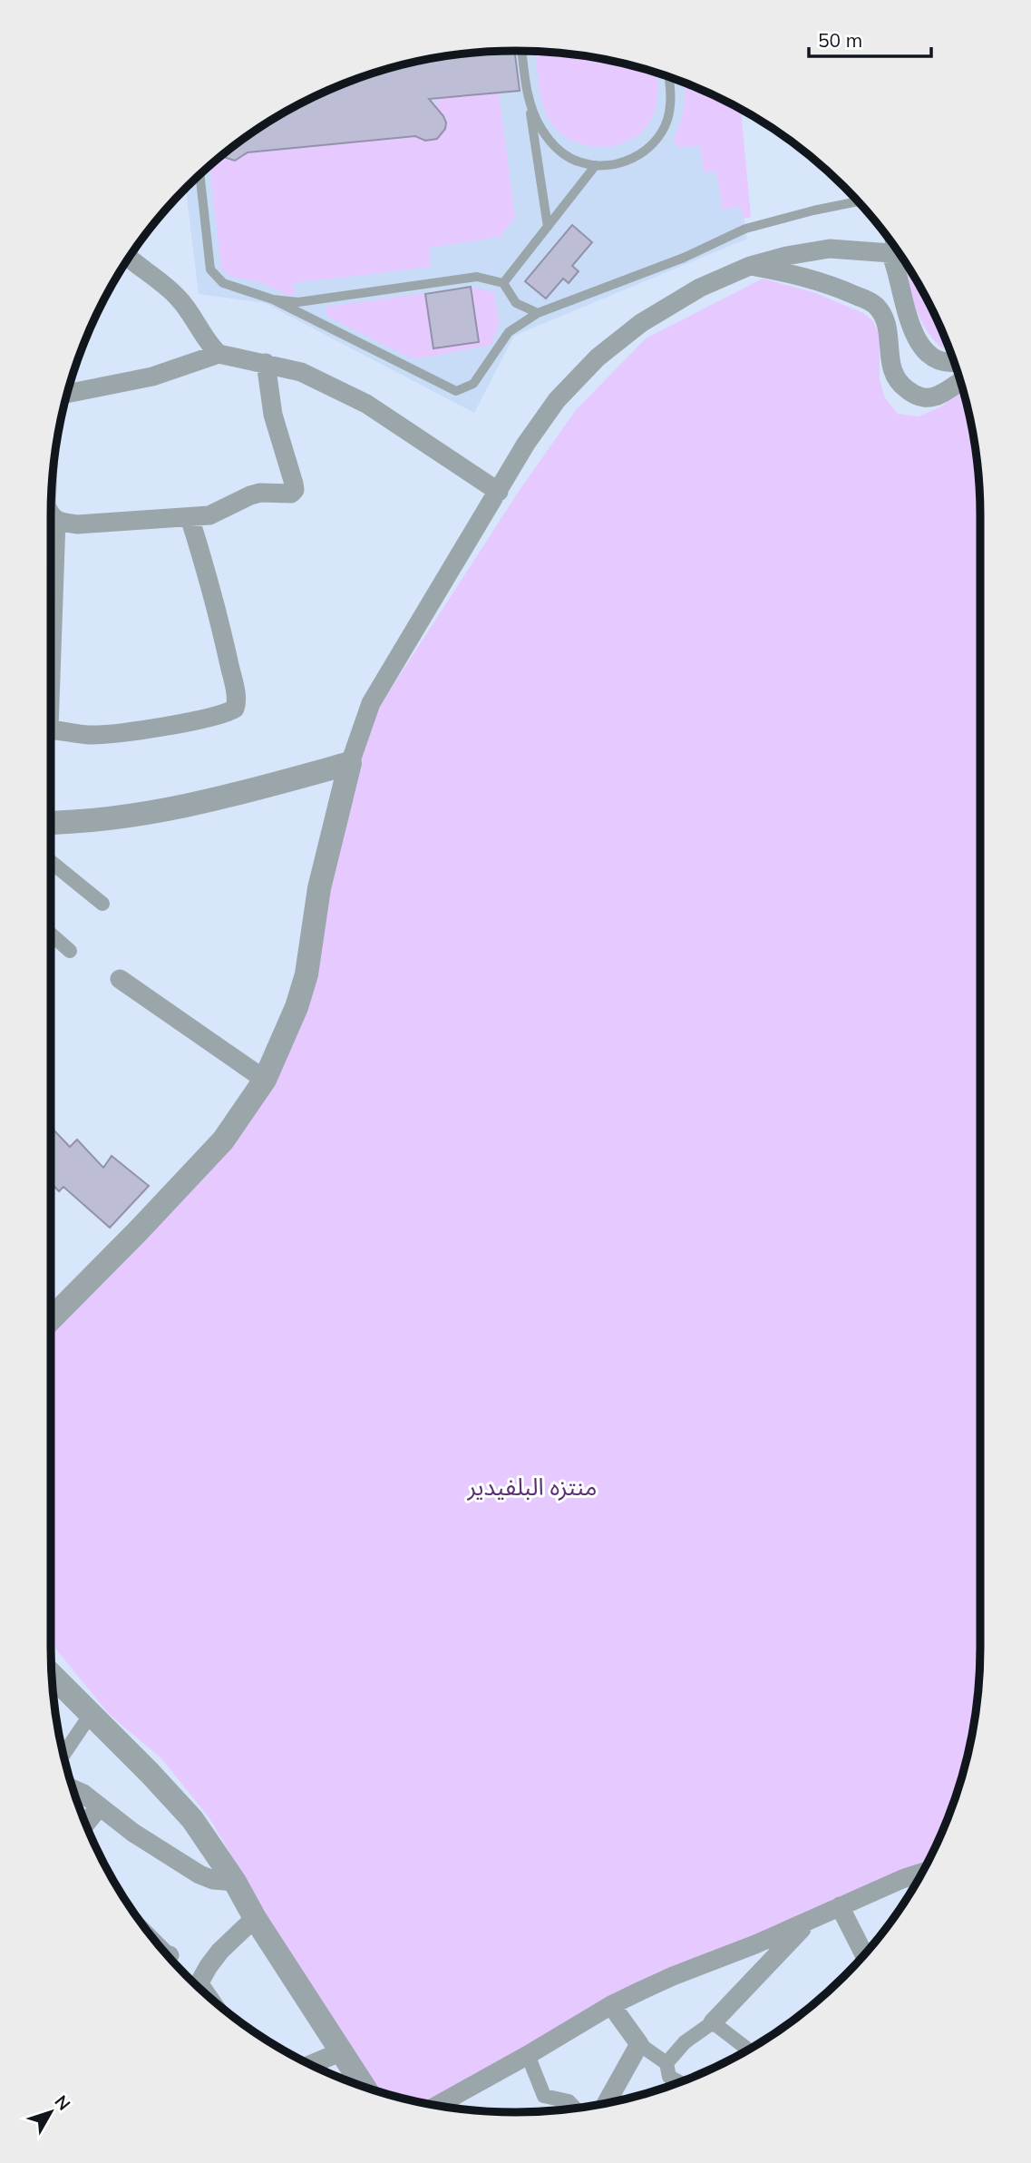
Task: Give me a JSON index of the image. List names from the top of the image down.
{
  "parks": ["منتزه البلفيدير"],
  "scale_bar": "50 m",
  "north": "top right"
}
